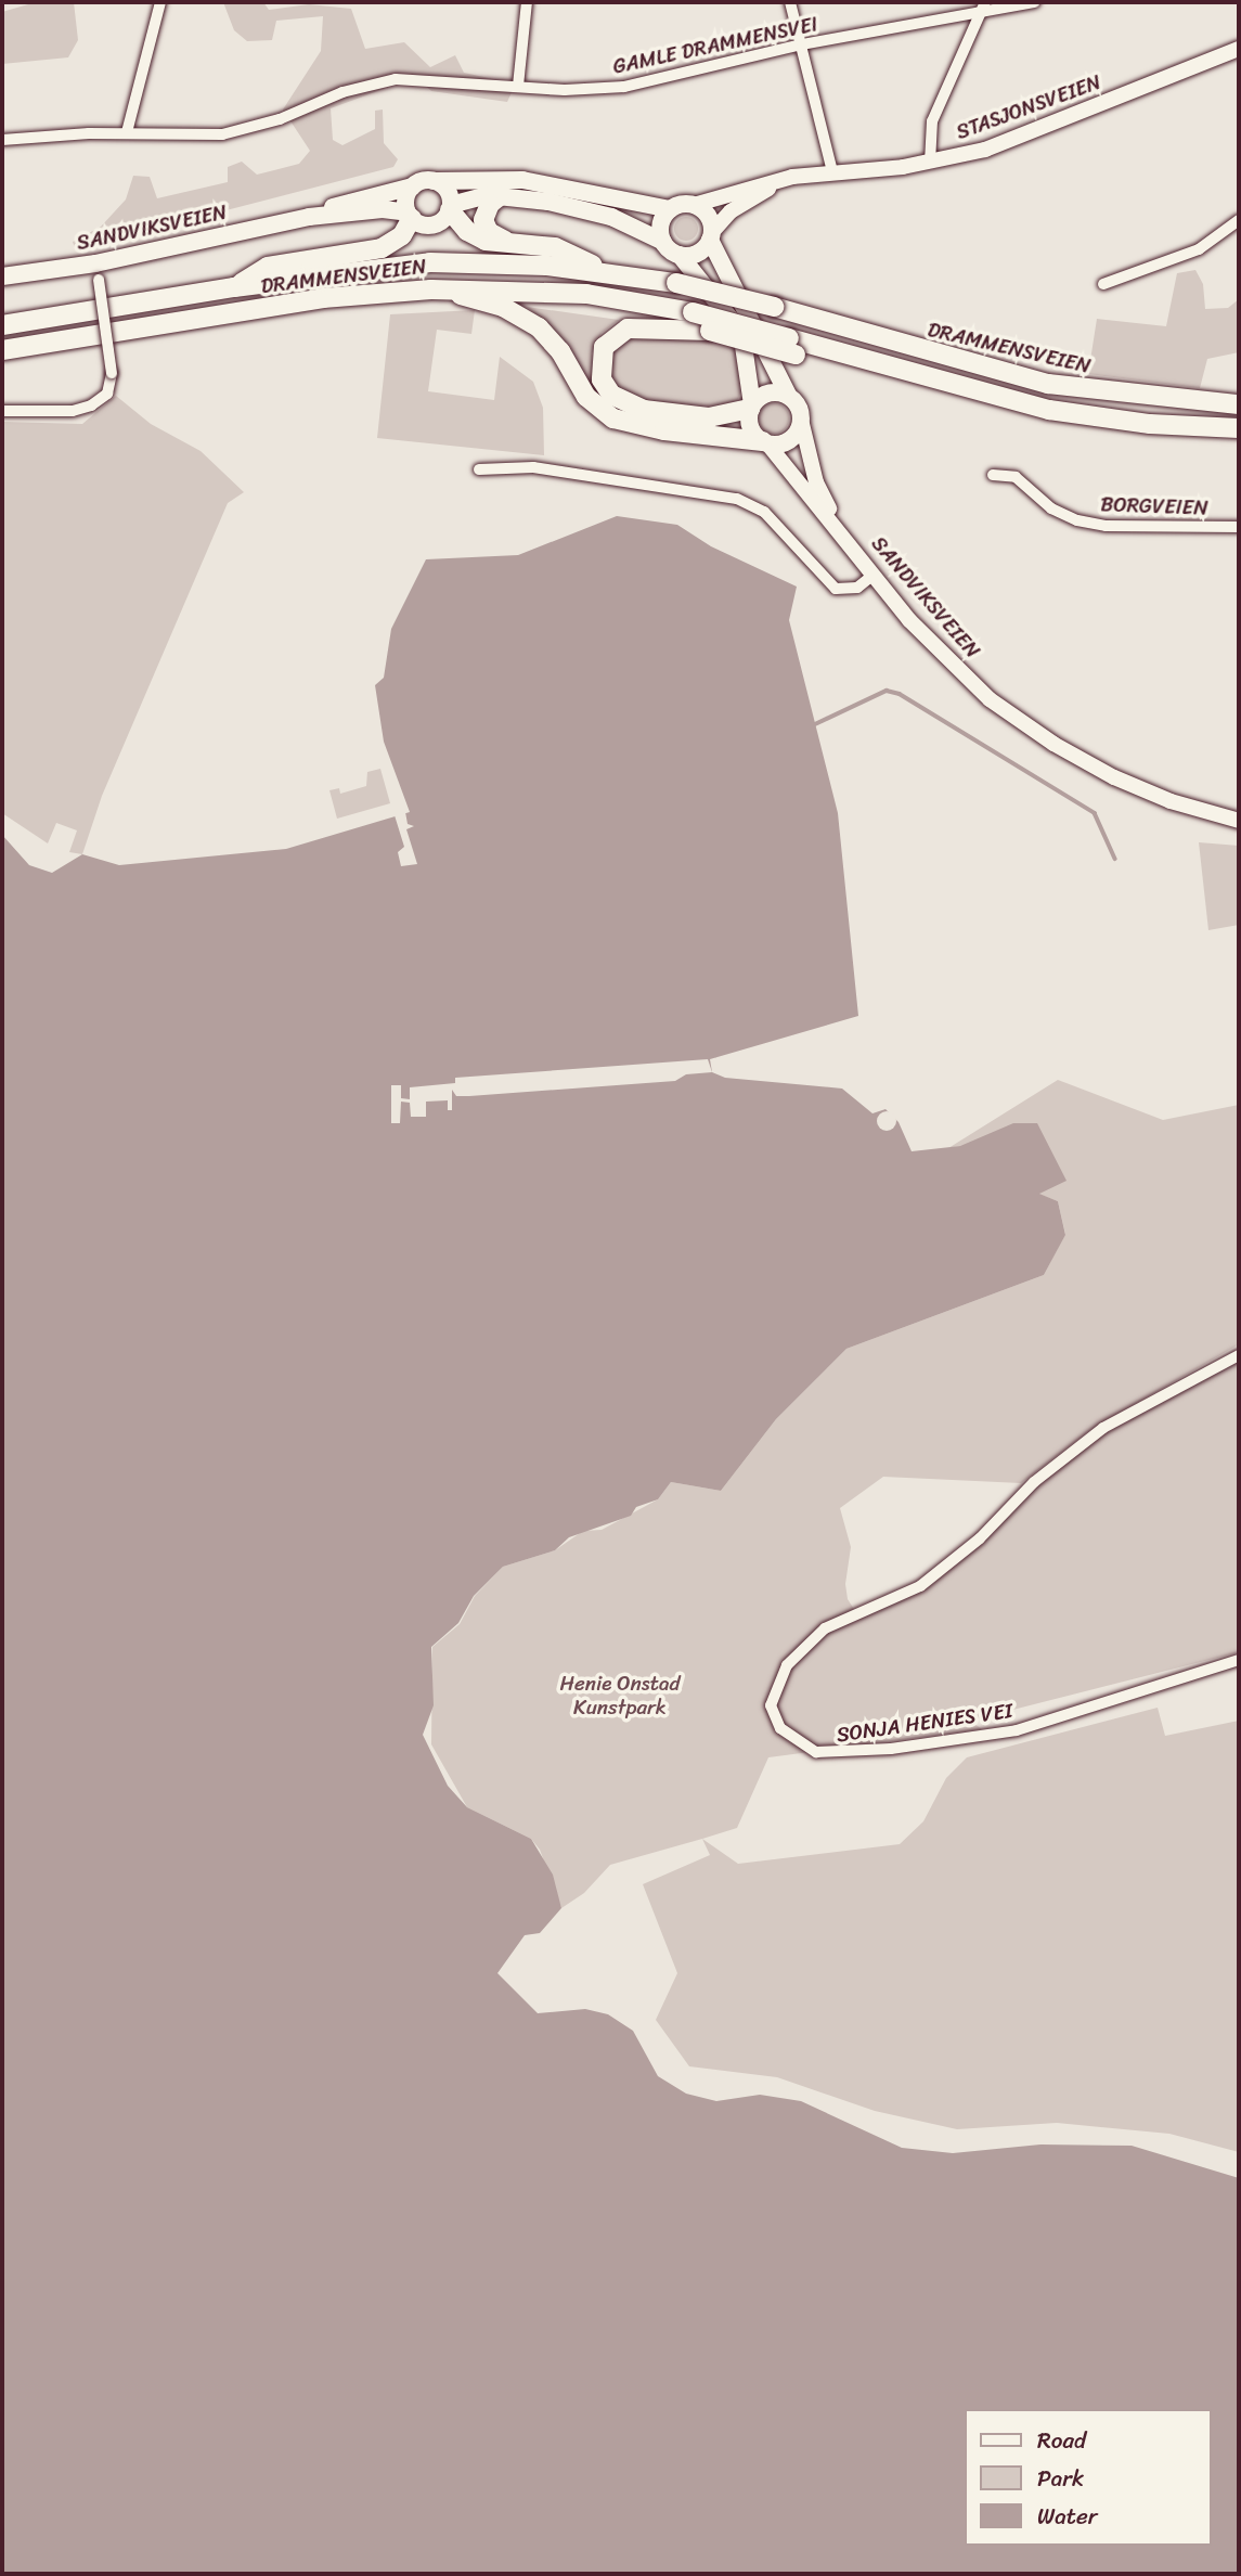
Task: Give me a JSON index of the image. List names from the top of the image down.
{
  "streets": {
    "highway": ["DRAMMENSVEIEN"],
    "main road": ["STASJONSVEIEN", "SANDVIKSVEIEN"],
    "street": ["GAMLE DRAMMENSVEI", "BORGVEIEN", "SONJA HENIES VEI"]
  },
  "parks": ["Henie Onstad Kunstpark"],
  "legend": ["Road", "Park", "Water"]
}
